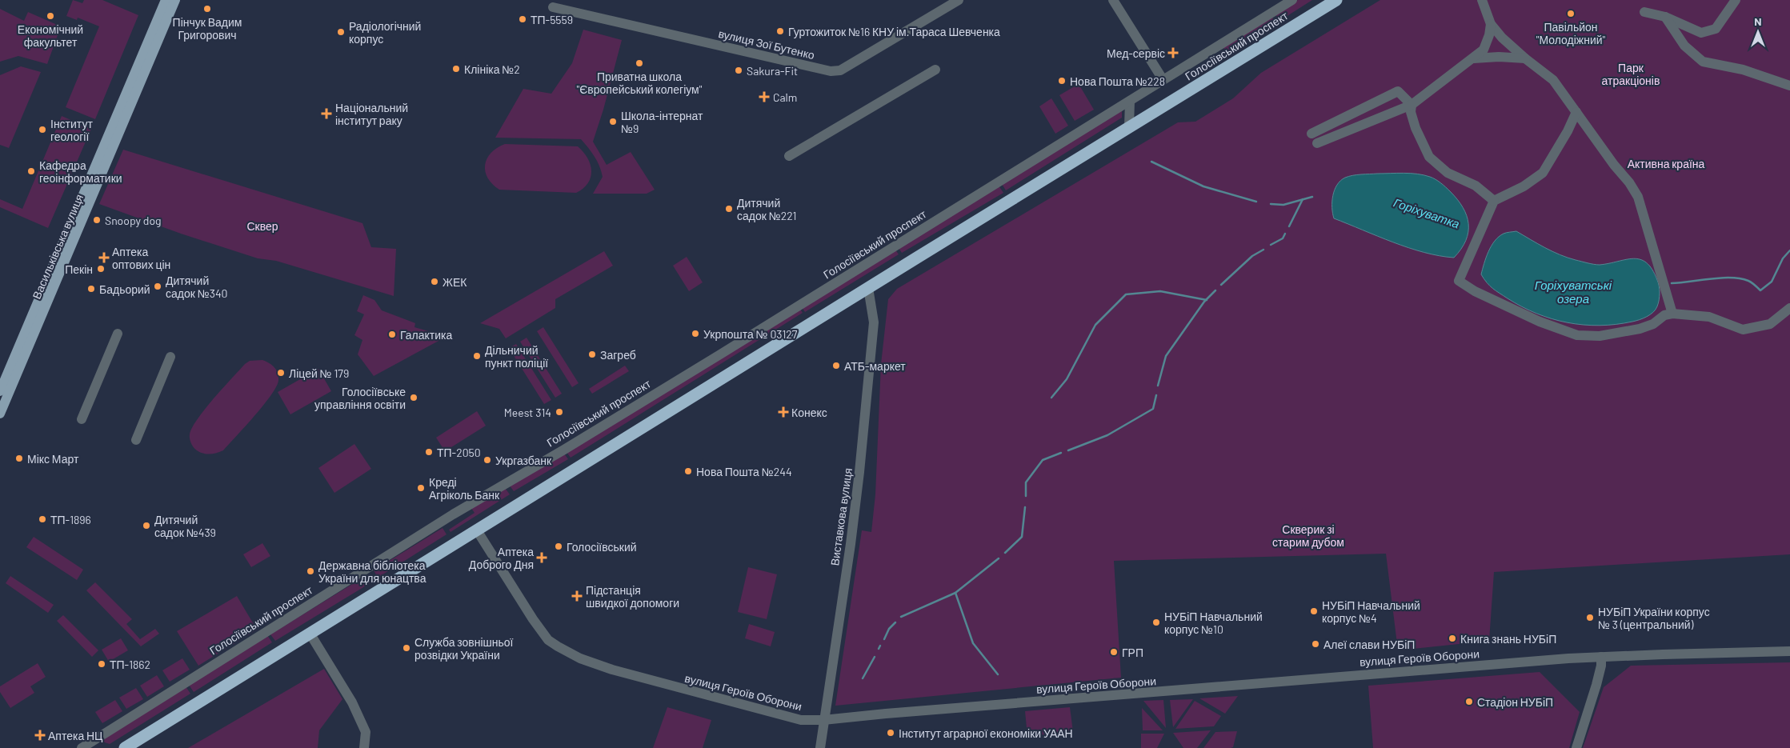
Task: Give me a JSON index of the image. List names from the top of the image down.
{
  "streets": {
    "highway": ["Голосіївський проспект"],
    "main road": ["Васильківська вулиця"],
    "street": ["вулиця Зої Бутенко", "Виставкова вулиця", "вулиця Героїв Оборони"]
  },
  "crossings": [
    ["Голосіївський проспект", "Виставкова вулиця"],
    ["Голосіївський проспект", "вулиця Героїв Оборони"],
    ["Виставкова вулиця", "вулиця Героїв Оборони"]
  ],
  "water": ["Горіхуватка", "Горіхуватські озера"],
  "parks": [
    "Парк атракціонів",
    "Активна країна",
    "Сквер",
    "Скверик зі старим дубом"
  ],
  "places": {
    "other": [
      "Пінчук Вадим Григорович",
      "Павільйон \"Молодіжний\"",
      "Економічний факультет",
      "ТП-5559",
      "Гуртожиток №16 КНУ ім.Тараса Шевченка",
      "Радіологічний корпус",
      "Приватна школа \"Європейський колегіум\"",
      "Клініка №2",
      "Sakura-Fit",
      "Нова Пошта №228",
      "Школа-інтернат №9",
      "Інститут геології",
      "Кафедра геоінформатики",
      "Дитячий садок №221",
      "Snoopy dog",
      "Пекін",
      "ЖЕК",
      "Дитячий садок №340",
      "Бадьорий",
      "Укрпошта № 03127",
      "Галактика",
      "Загреб",
      "Дільничий пункт поліції",
      "АТБ-маркет",
      "Ліцей № 179",
      "Голосіївське управління освіти",
      "Meest 314",
      "ТП-2050",
      "Мікс Март",
      "Укргазбанк",
      "Нова Пошта №244",
      "Креді Агріколь Банк",
      "ТП-1896",
      "Дитячий садок №439",
      "Голосіївський",
      "Державна бібліотека України для юнацтва",
      "НУБіП Навчальний корпус №4",
      "НУБіП України корпус № 3 (центральний)",
      "НУБіП Навчальний корпус №10",
      "Книга знань НУБіП",
      "Алеї слави НУБіП",
      "Служба зовнішньої розвідки України",
      "ГРП",
      "ТП-1862",
      "Стадіон НУБіП",
      "Інститут аграрної економіки УААН"
    ],
    "health": [
      "Мед-сервіс",
      "Calm",
      "Національний інститут раку",
      "Аптека оптових цін",
      "Конекс",
      "Аптека Доброго Дня",
      "Підстанція швидкої допомоги",
      "Аптека НЦ"
    ]
  },
  "north": "top"
}
